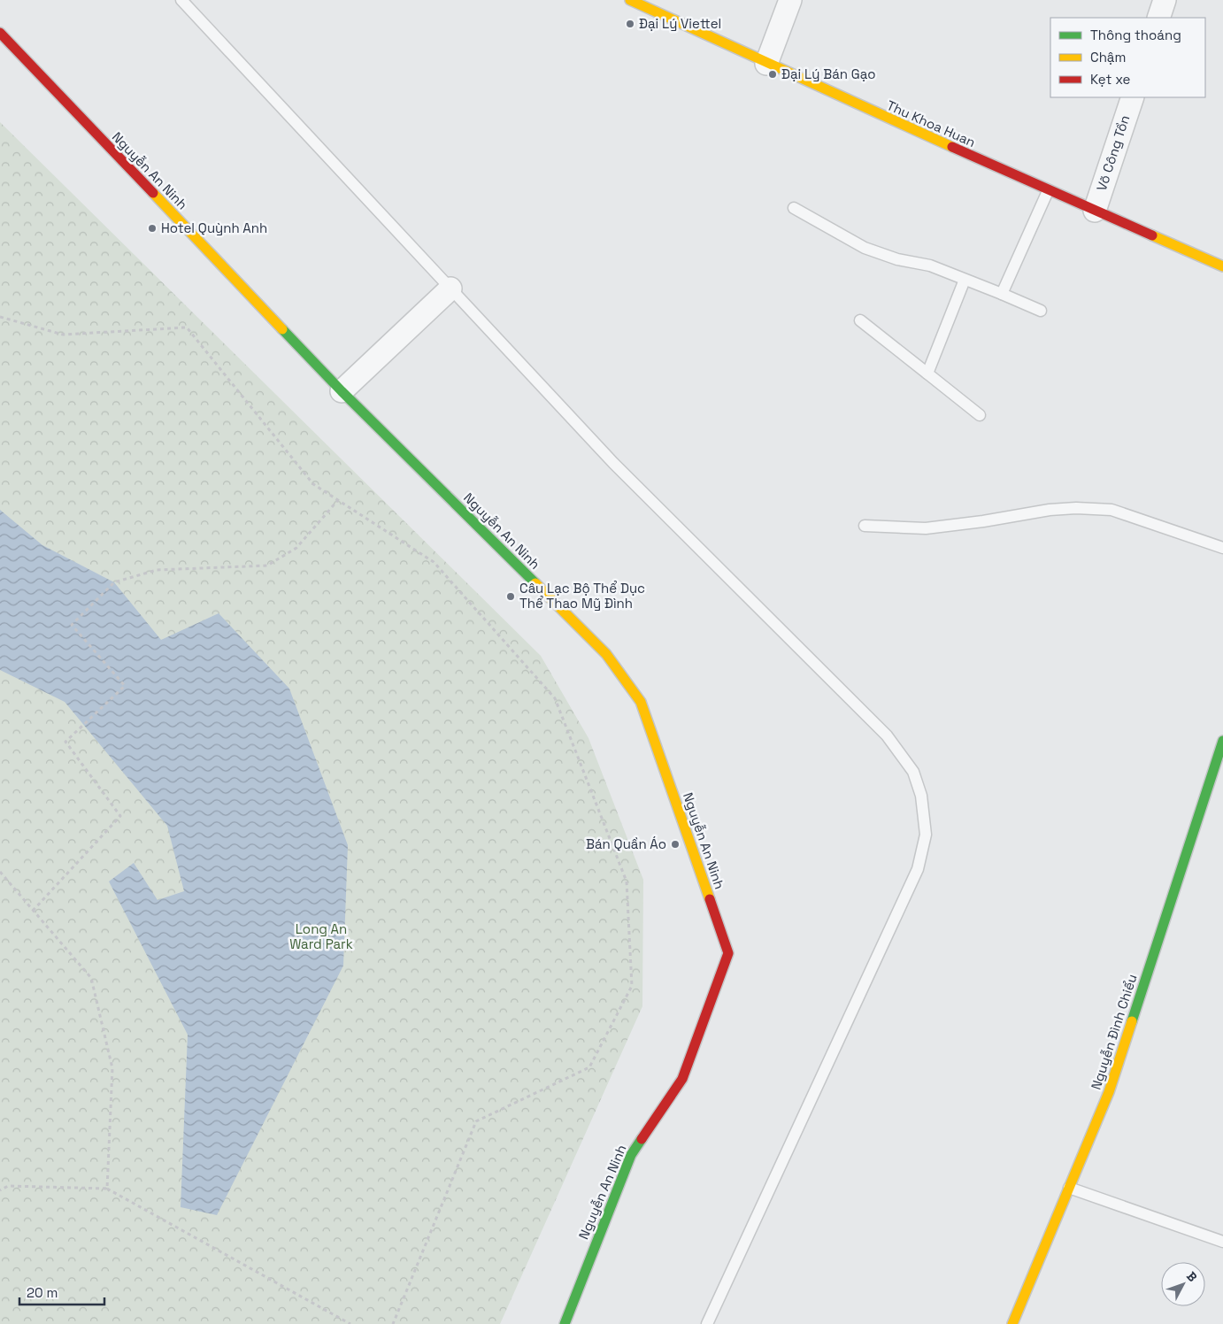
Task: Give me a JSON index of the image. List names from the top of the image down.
{
  "streets": {
    "street": [
      "Thu Khoa Huan",
      "Võ Công Tồn",
      "Nguyễn An Ninh",
      "Nguyễn Đình Chiểu"
    ]
  },
  "crossings": [
    ["Thu Khoa Huan", "Võ Công Tồn"]
  ],
  "parks": ["Long An Ward Park"],
  "places": [
    "Đại Lý Viettel",
    "Đại Lý Bán Gạo",
    "Hotel Quỳnh Anh",
    "Câu Lạc Bộ Thể Dục Thể Thao Mỹ Đình",
    "Bán Quần Áo"
  ],
  "legend": ["Thông thoáng", "Chậm", "Kẹt xe"],
  "scale_bar": "20 m",
  "north": "top right"
}
